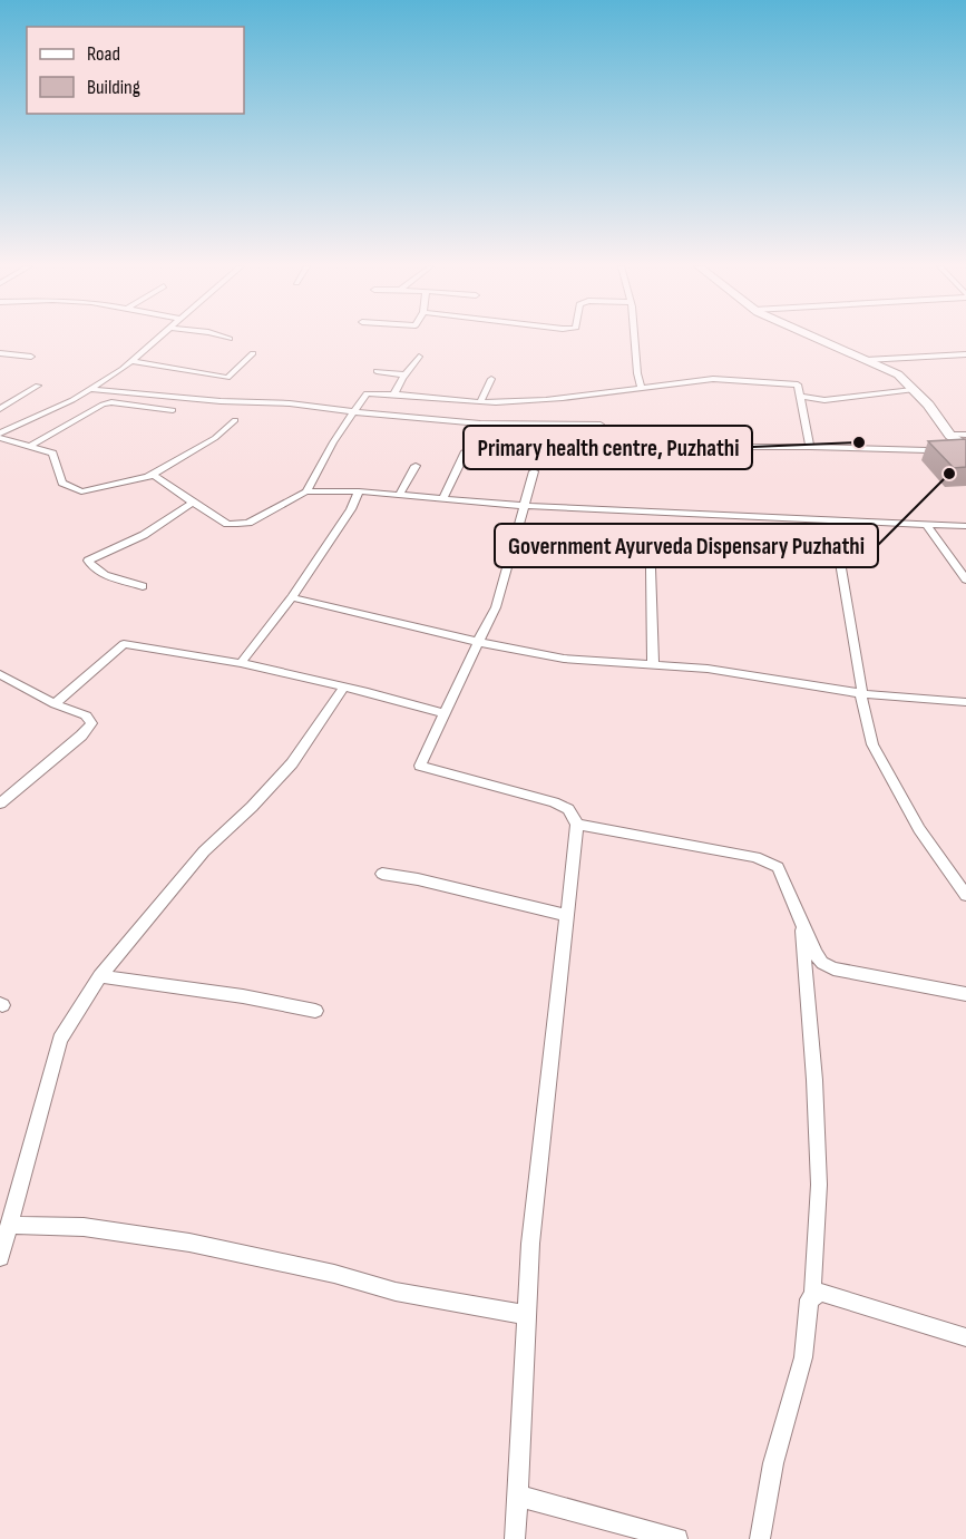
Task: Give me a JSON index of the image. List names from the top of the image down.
{
  "places": ["Primary health centre, Puzhathi", "Government Ayurveda Dispensary Puzhathi"],
  "legend": ["Road", "Building"]
}
